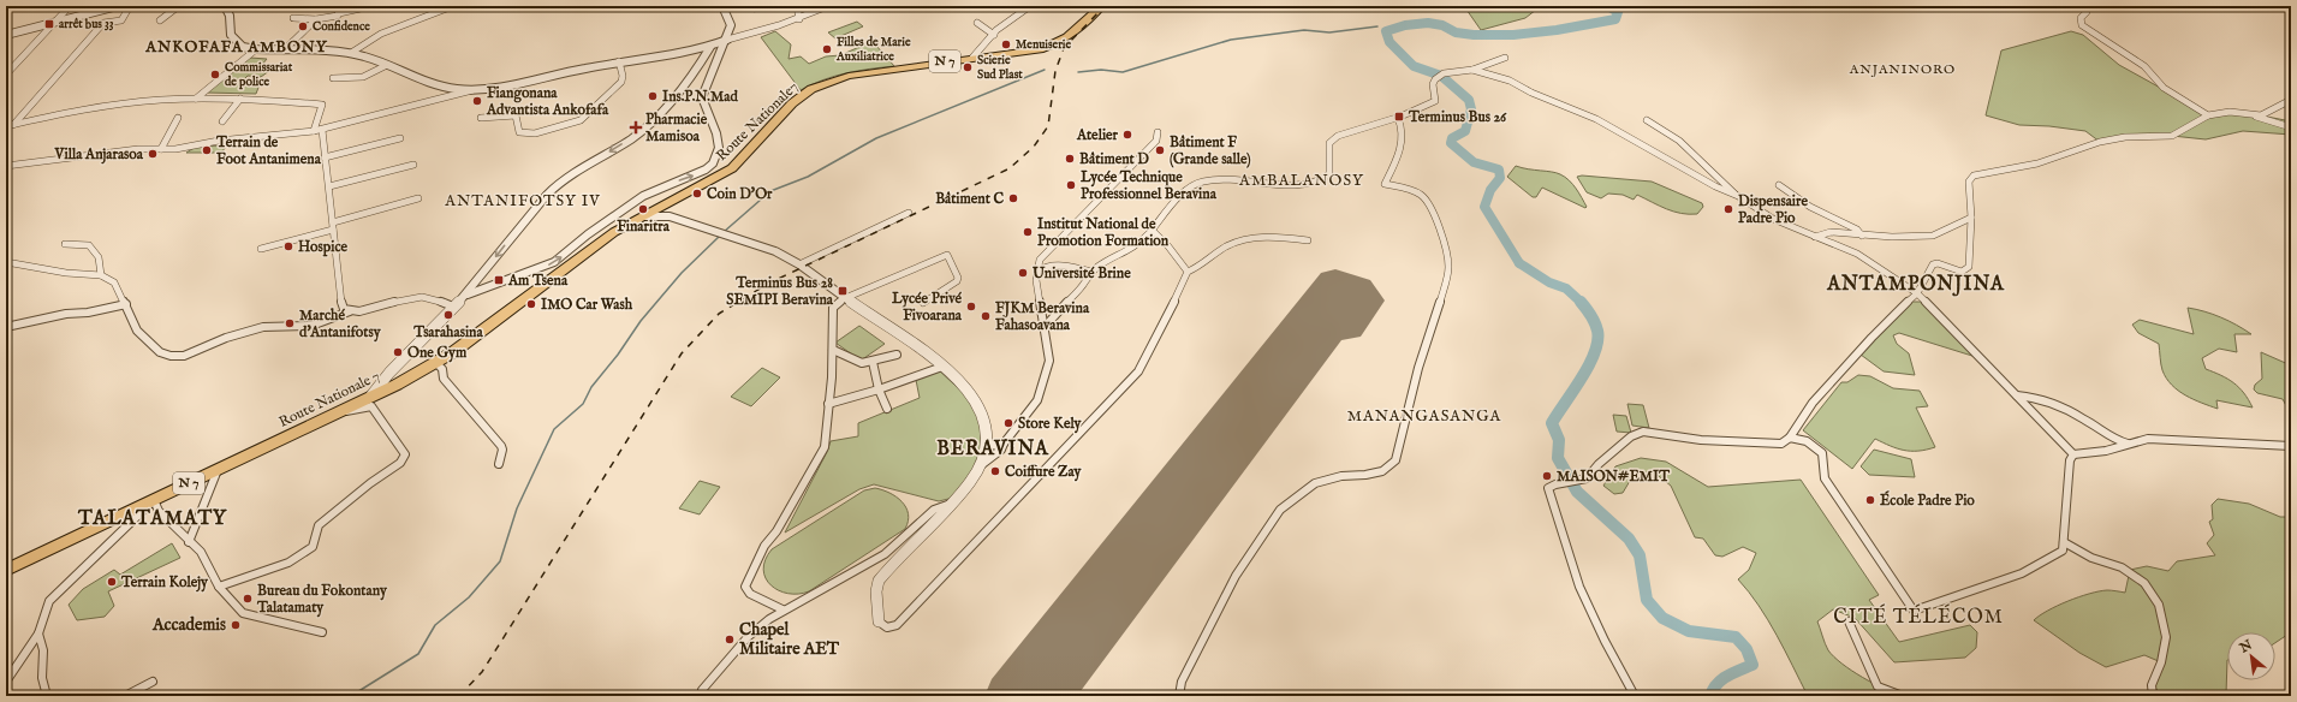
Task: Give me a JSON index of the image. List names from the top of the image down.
{
  "streets": {
    "main road": ["N 7", "Route Nationale7", "Route Nationale 7"]
  },
  "crossings": [
    ["N 7", "Route Nationale7"],
    ["N 7", "Route Nationale 7"]
  ],
  "districts": [
    "ANKOFAFA AMBONY",
    "ANJANINORO",
    "AMBALANOSY",
    "ANTANIFOTSY IV",
    "ANTAMPONJINA",
    "MANANGASANGA",
    "BERAVINA",
    "TALATAMATY",
    "CITÉ TÉLÉCOM"
  ],
  "places": {
    "transit": [
      "arrêt bus 33",
      "Terminus Bus 26",
      "Am Tsena",
      "Terminus Bus 28 SEMIPI Beravina"
    ],
    "other": [
      "Confidence",
      "Menuiserie",
      "Filles de Marie Auxiliatrice",
      "Scierie Sud Plast",
      "Commissariat de police",
      "Ins.P.N.Mad",
      "Fiangonana Advantista Ankofafa",
      "Atelier",
      "Terrain de Foot Antanimena",
      "Bâtiment F (Grande salle)",
      "Villa Anjarasoa",
      "Bâtiment D",
      "Lycée Technique Professionnel Beravina",
      "Coin D'Or",
      "Bâtiment C",
      "Finaritra",
      "Dispensaire Padre Pio",
      "Institut National de Promotion Formation",
      "Hospice",
      "Université Brine",
      "IMO Car Wash",
      "Lycée Privé Fivoarana",
      "Tsarahasina",
      "FJKM Beravina Fahasoavana",
      "Marché d'Antanifotsy",
      "One Gym",
      "Store Kely",
      "Coiffure Zay",
      "MAISON#EMIT",
      "École Padre Pio",
      "Terrain Kolejy",
      "Bureau du Fokontany Talatamaty",
      "Accademis",
      "Chapel Militaire AET"
    ],
    "health": ["Pharmacie Mamisoa"]
  },
  "north": "top left"
}
